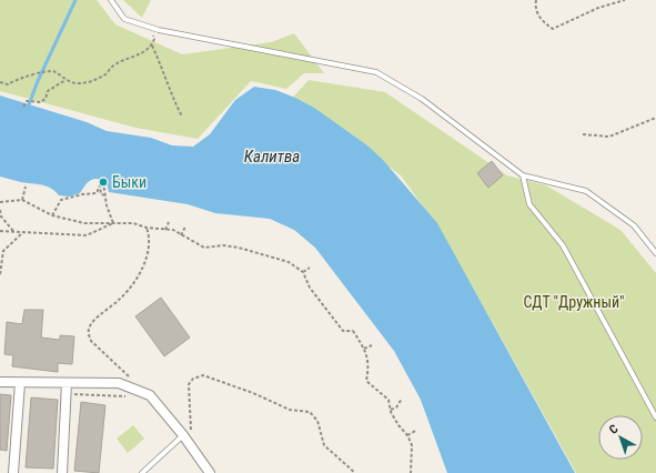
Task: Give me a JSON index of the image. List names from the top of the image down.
{
  "water": ["Калитва"],
  "parks": ["СДТ \"Дружный\""],
  "places": ["Быки"],
  "north": "top left"
}
